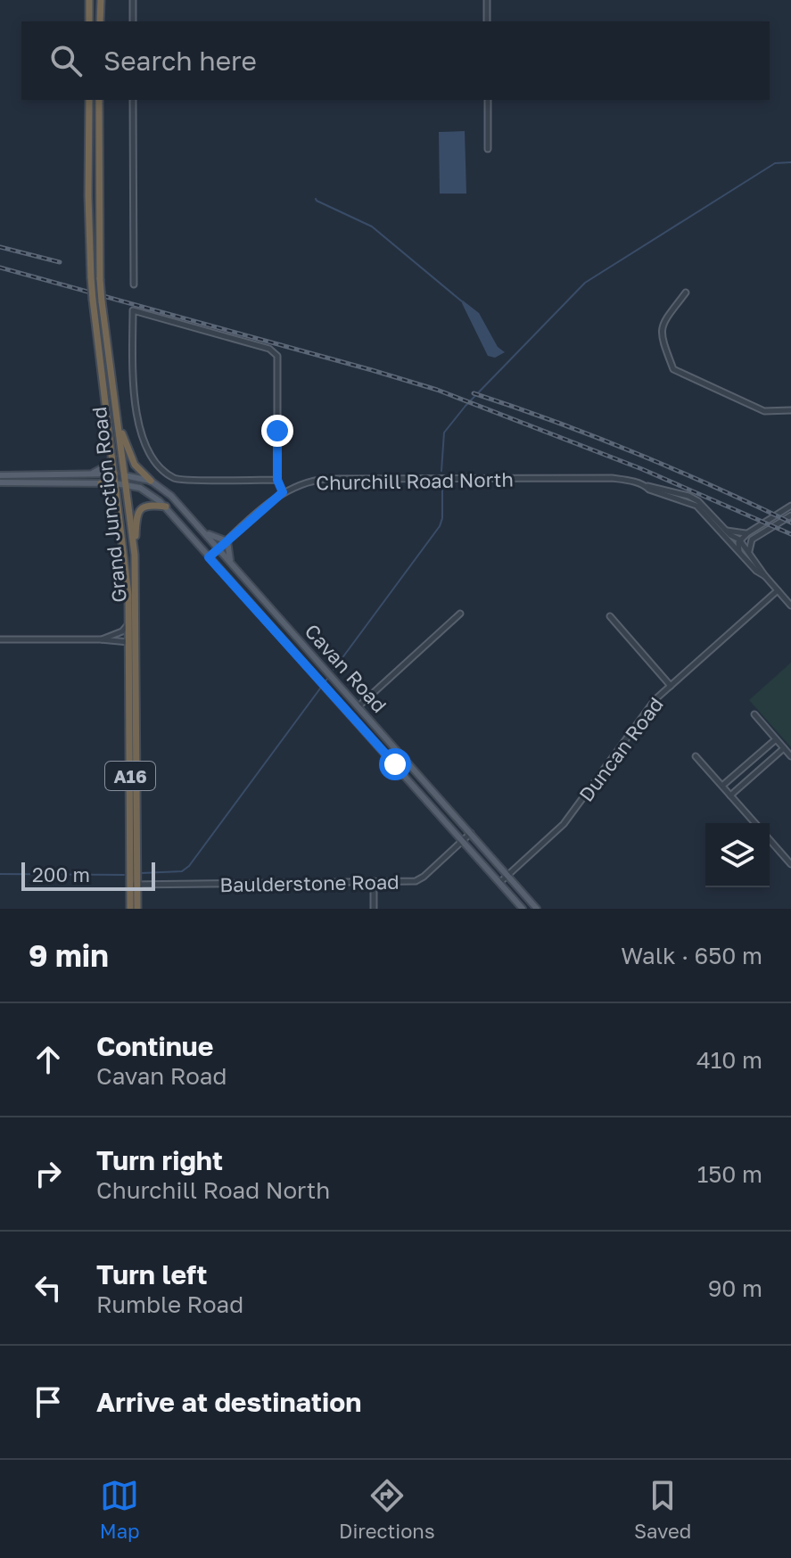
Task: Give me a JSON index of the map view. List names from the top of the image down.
{
  "streets": {
    "highway": ["Grand Junction Road", "Cavan Road", "A16"],
    "street": ["Churchill Road North", "Duncan Road", "Baulderstone Road"]
  },
  "crossings": [
    ["Churchill Road North", "Cavan Road"],
    ["Churchill Road North", "Duncan Road"],
    ["Grand Junction Road", "Cavan Road"],
    ["Grand Junction Road", "Baulderstone Road"],
    ["Cavan Road", "Duncan Road"],
    ["Cavan Road", "Baulderstone Road"]
  ],
  "scale_bar": "200 m",
  "page": {
    "search": "Search here",
    "scale": "200 m",
    "heading": ["9 min", "Walk · 650 m"],
    "list": [
      ["Continue", "Cavan Road", "410 m"],
      ["Turn right", "Churchill Road North", "150 m"],
      ["Turn left", "Rumble Road", "90 m"],
      "Arrive at destination"
    ],
    "nav": ["Map", "Directions", "Saved"]
  }
}
